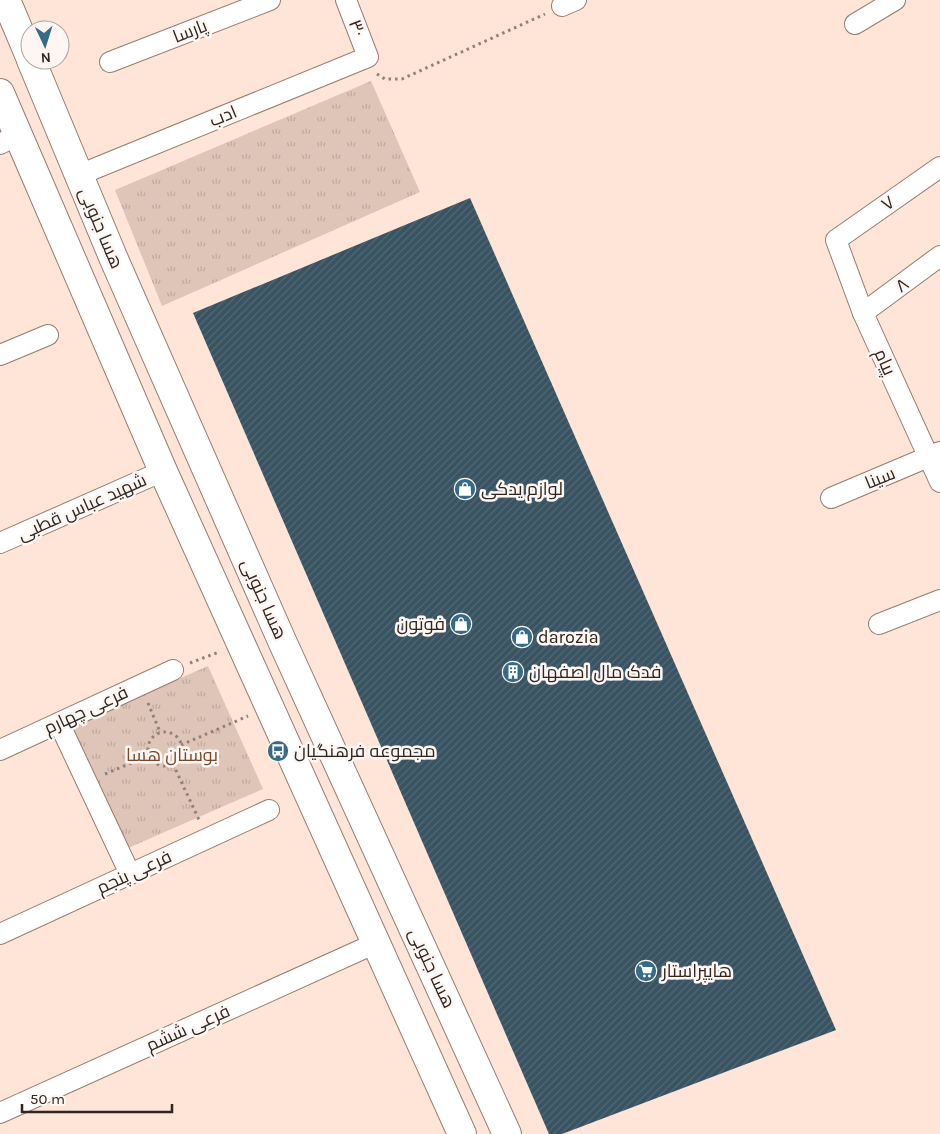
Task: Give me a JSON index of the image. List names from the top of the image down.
{
  "streets": {
    "main road": ["هسا جنوبی"],
    "street": [
      "۳۰",
      "پارسا",
      "ادب",
      "۷",
      "۸",
      "پیام",
      "سینا",
      "شهید عباس قطبی",
      "فرعی چهارم",
      "فرعی پنجم",
      "فرعی ششم"
    ]
  },
  "crossings": [
    ["۳۰", "ادب"],
    ["ادب", "هسا جنوبی"],
    ["۷", "پیام"],
    ["۸", "پیام"],
    ["پیام", "سینا"]
  ],
  "parks": ["بوستان هسا"],
  "places": {
    "shop": ["لوازم یدکی", "فوتون", "darozia"],
    "building": ["فدک مال اصفهان"],
    "bus stop": ["مجموعه فرهنگیان"],
    "supermarket": ["هایپراستار"]
  },
  "scale_bar": "50 m",
  "north": "bottom"
}
